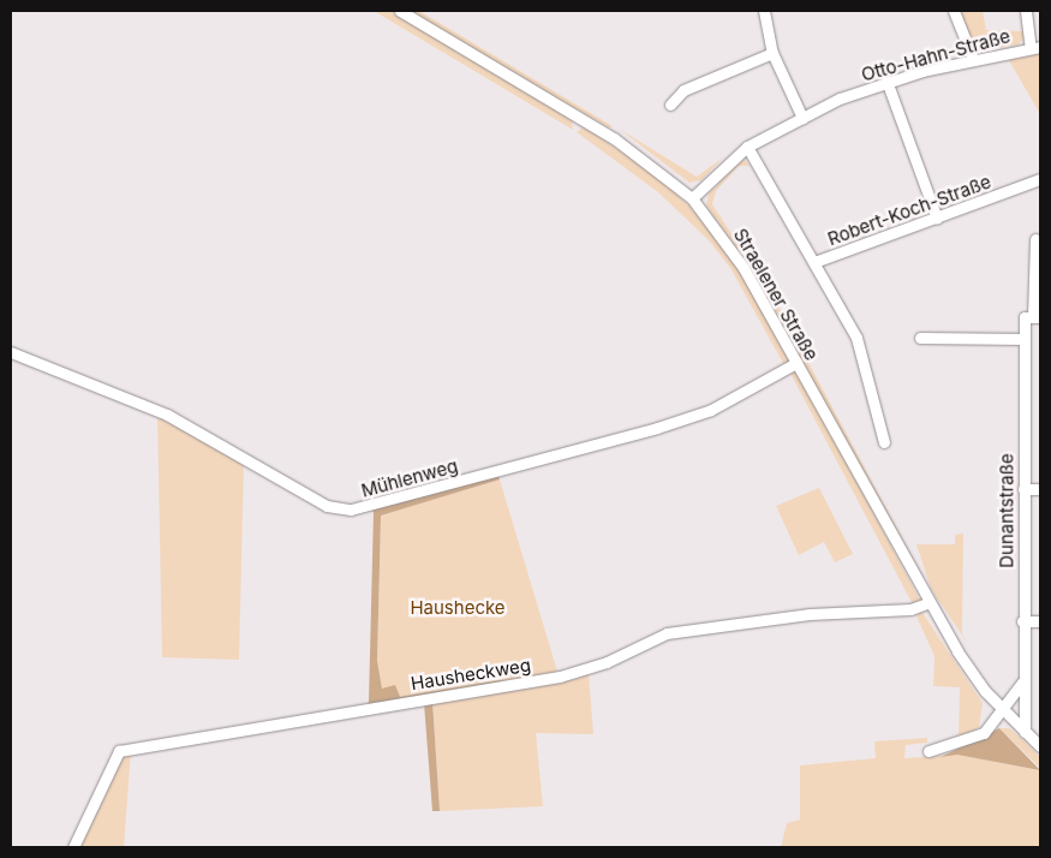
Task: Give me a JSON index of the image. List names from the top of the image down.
{
  "streets": {
    "street": [
      "Otto-Hahn-Straße",
      "Robert-Koch-Straße",
      "Straelener Straße",
      "Mühlenweg",
      "Dunantstraße",
      "Hausheckweg"
    ]
  },
  "crossings": [
    ["Otto-Hahn-Straße", "Robert-Koch-Straße"],
    ["Otto-Hahn-Straße", "Straelener Straße"],
    ["Straelener Straße", "Mühlenweg"],
    ["Straelener Straße", "Dunantstraße"],
    ["Straelener Straße", "Hausheckweg"]
  ],
  "parks": ["Haushecke"]
}
